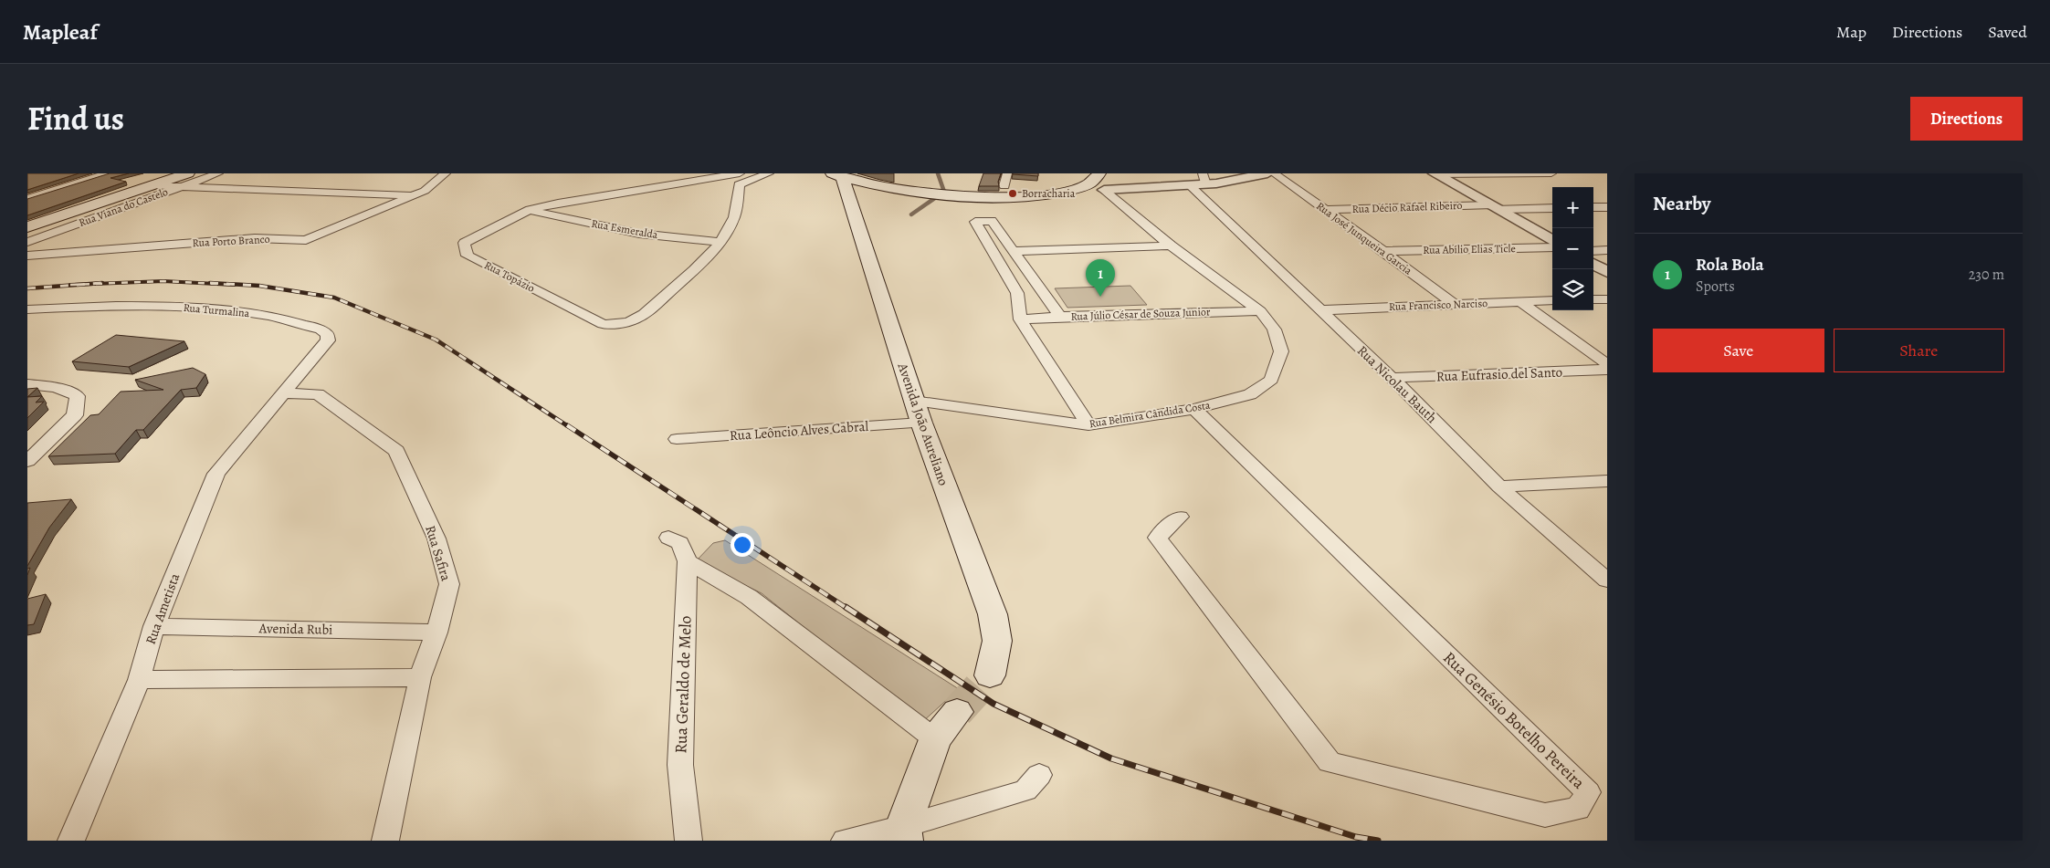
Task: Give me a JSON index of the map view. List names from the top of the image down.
{
  "streets": {
    "main road": ["Avenida João Aureliano"],
    "street": [
      "Rua Viana do Castelo",
      "Rua Décio Rafael Ribeiro",
      "Rua Esmeralda",
      "Rua José Junqueira Garcia",
      "Rua Porto Branco",
      "Rua Abílio Elias Ticle",
      "Rua Topázio",
      "Rua Francisco Narciso",
      "Rua Turmalina",
      "Rua Júlio César de Souza Junior",
      "Rua Eufrasio del Santo",
      "Rua Nicolau Bauth",
      "Rua Belmira Cândida Costa",
      "Rua Leôncio Alves Cabral",
      "Rua Safira",
      "Rua Ametista",
      "Avenida Rubi",
      "Rua Geraldo de Melo",
      "Rua Genésio Botelho Pereira"
    ]
  },
  "crossings": [
    ["Rua Décio Rafael Ribeiro", "Rua José Junqueira Garcia"],
    ["Rua Esmeralda", "Rua Topázio"],
    ["Rua José Junqueira Garcia", "Rua Abílio Elias Ticle"],
    ["Rua José Junqueira Garcia", "Rua Francisco Narciso"],
    ["Rua Francisco Narciso", "Rua Nicolau Bauth"],
    ["Rua Turmalina", "Rua Safira"],
    ["Rua Turmalina", "Rua Ametista"],
    ["Rua Júlio César de Souza Junior", "Rua Belmira Cândida Costa"],
    ["Rua Eufrasio del Santo", "Rua Nicolau Bauth"],
    ["Rua Belmira Cândida Costa", "Avenida João Aureliano"],
    ["Rua Belmira Cândida Costa", "Rua Genésio Botelho Pereira"],
    ["Avenida João Aureliano", "Rua Leôncio Alves Cabral"],
    ["Rua Safira", "Rua Ametista"],
    ["Rua Safira", "Avenida Rubi"],
    ["Rua Ametista", "Avenida Rubi"]
  ],
  "places": ["Borracharia"],
  "page": {
    "header": "Mapleaf",
    "nav": ["Map", "Directions", "Saved"],
    "title": "Find us",
    "buttons": [
      "Directions",
      ["Save", "Share"]
    ],
    "heading": "Nearby",
    "map_buttons": ["+", "−"],
    "list": [
      {
        "mark": "1",
        "name": "Rola Bola",
        "note": "Sports",
        "value": "230 m"
      }
    ],
    "pins": "1"
  }
}
